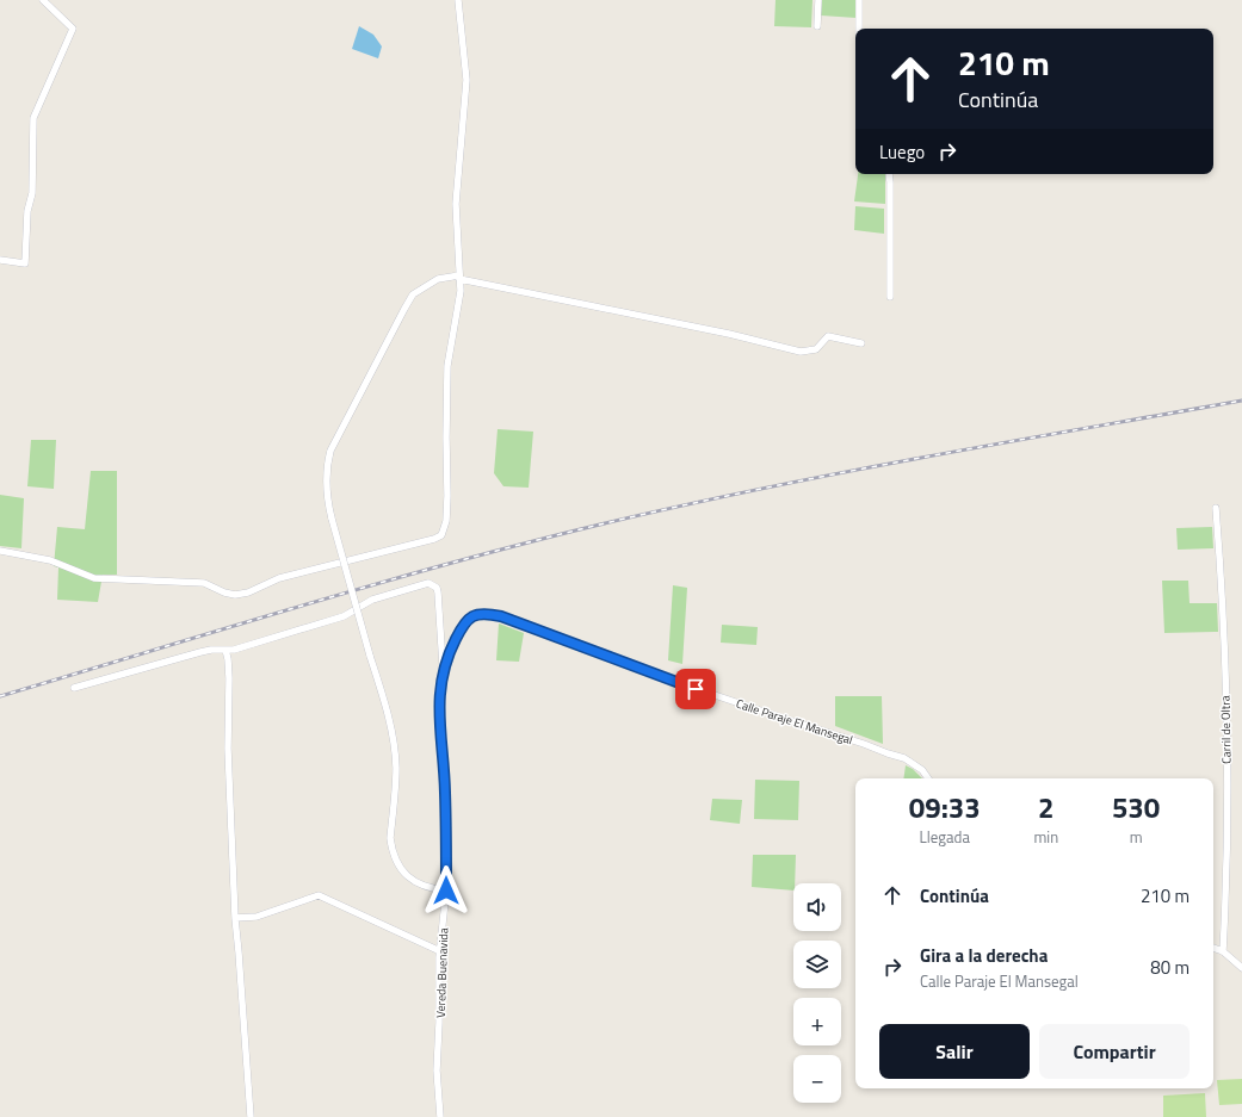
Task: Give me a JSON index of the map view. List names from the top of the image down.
{
  "streets": {
    "street": ["Calle Paraje El Mansegal", "Carril de Oltra", "Vereda Buenavida"]
  },
  "crossings": [
    ["Calle Paraje El Mansegal", "Vereda Buenavida"]
  ],
  "page": {
    "turn": ["210 m", "Continúa"],
    "then": "Luego",
    "eta": [
      "09:33",
      "Llegada",
      "2",
      "min",
      "530",
      "m"
    ],
    "list": [
      {
        "name": "Continúa",
        "value": "210 m"
      },
      {
        "name": "Gira a la derecha",
        "note": "Calle Paraje El Mansegal",
        "value": "80 m"
      }
    ],
    "map_buttons": ["+", "−"],
    "buttons": ["Salir", "Compartir"]
  }
}
